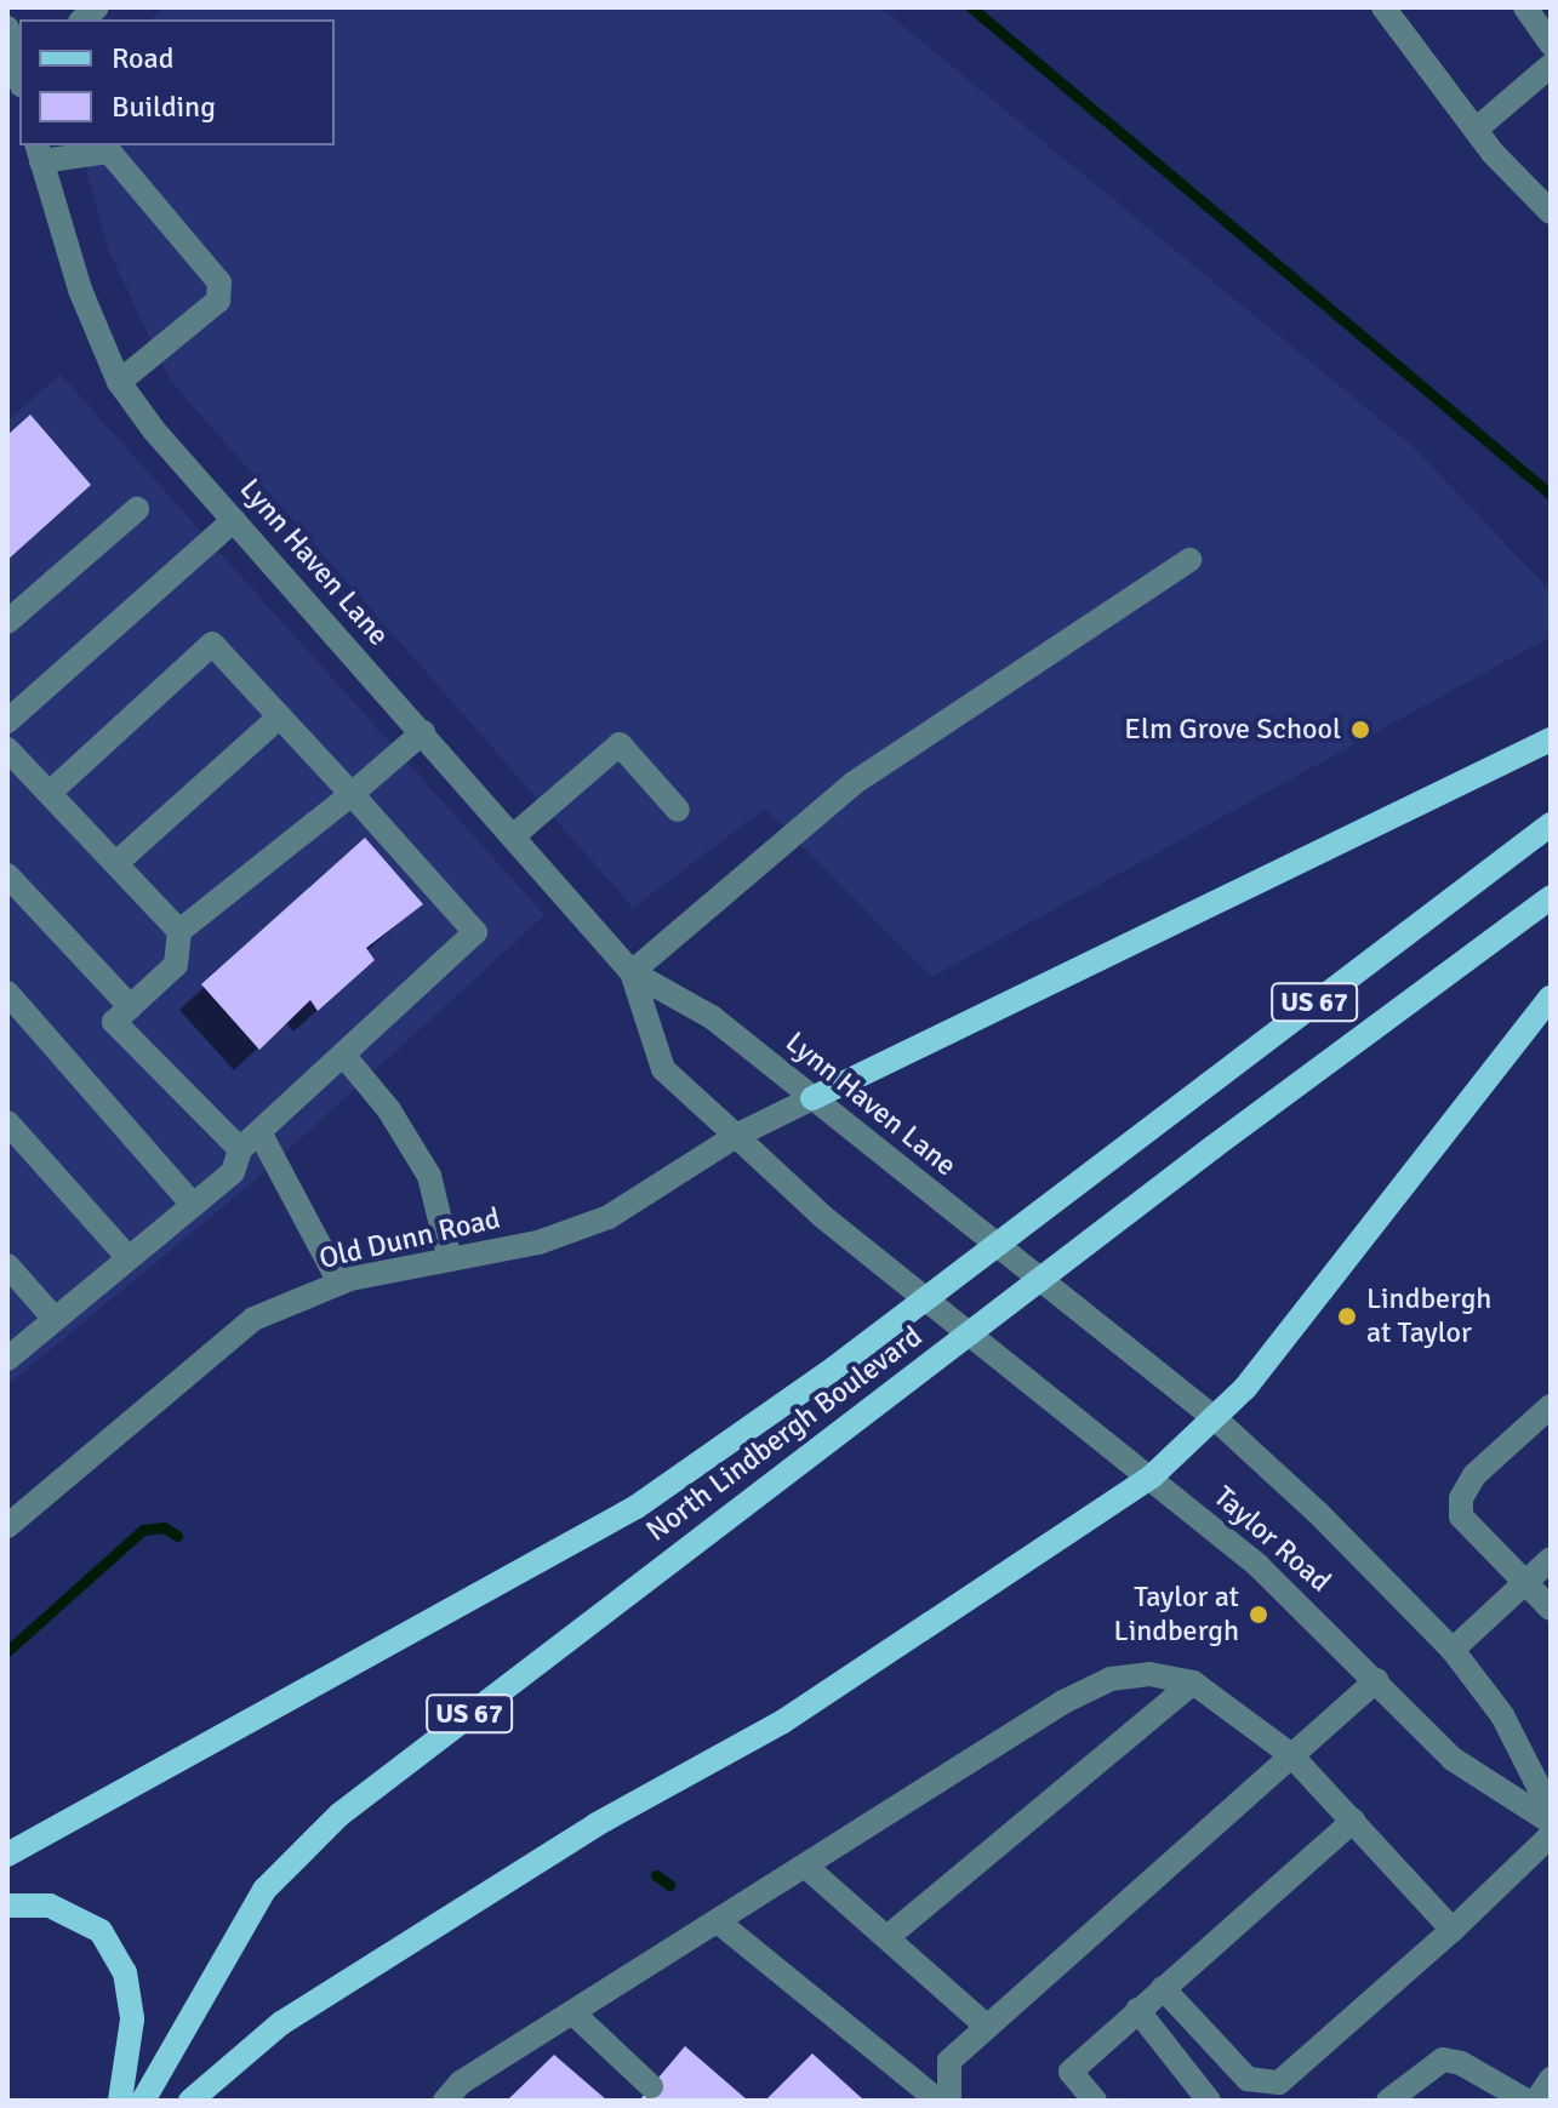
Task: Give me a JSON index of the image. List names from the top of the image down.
{
  "streets": {
    "main road": ["US 67", "North Lindbergh Boulevard"],
    "street": ["Lynn Haven Lane", "Old Dunn Road", "Taylor Road"]
  },
  "crossings": [
    ["Lynn Haven Lane", "Old Dunn Road"],
    ["Lynn Haven Lane", "Taylor Road"]
  ],
  "places": ["Elm Grove School", "Lindbergh at Taylor", "Taylor at Lindbergh"],
  "legend": ["Road", "Building"]
}
